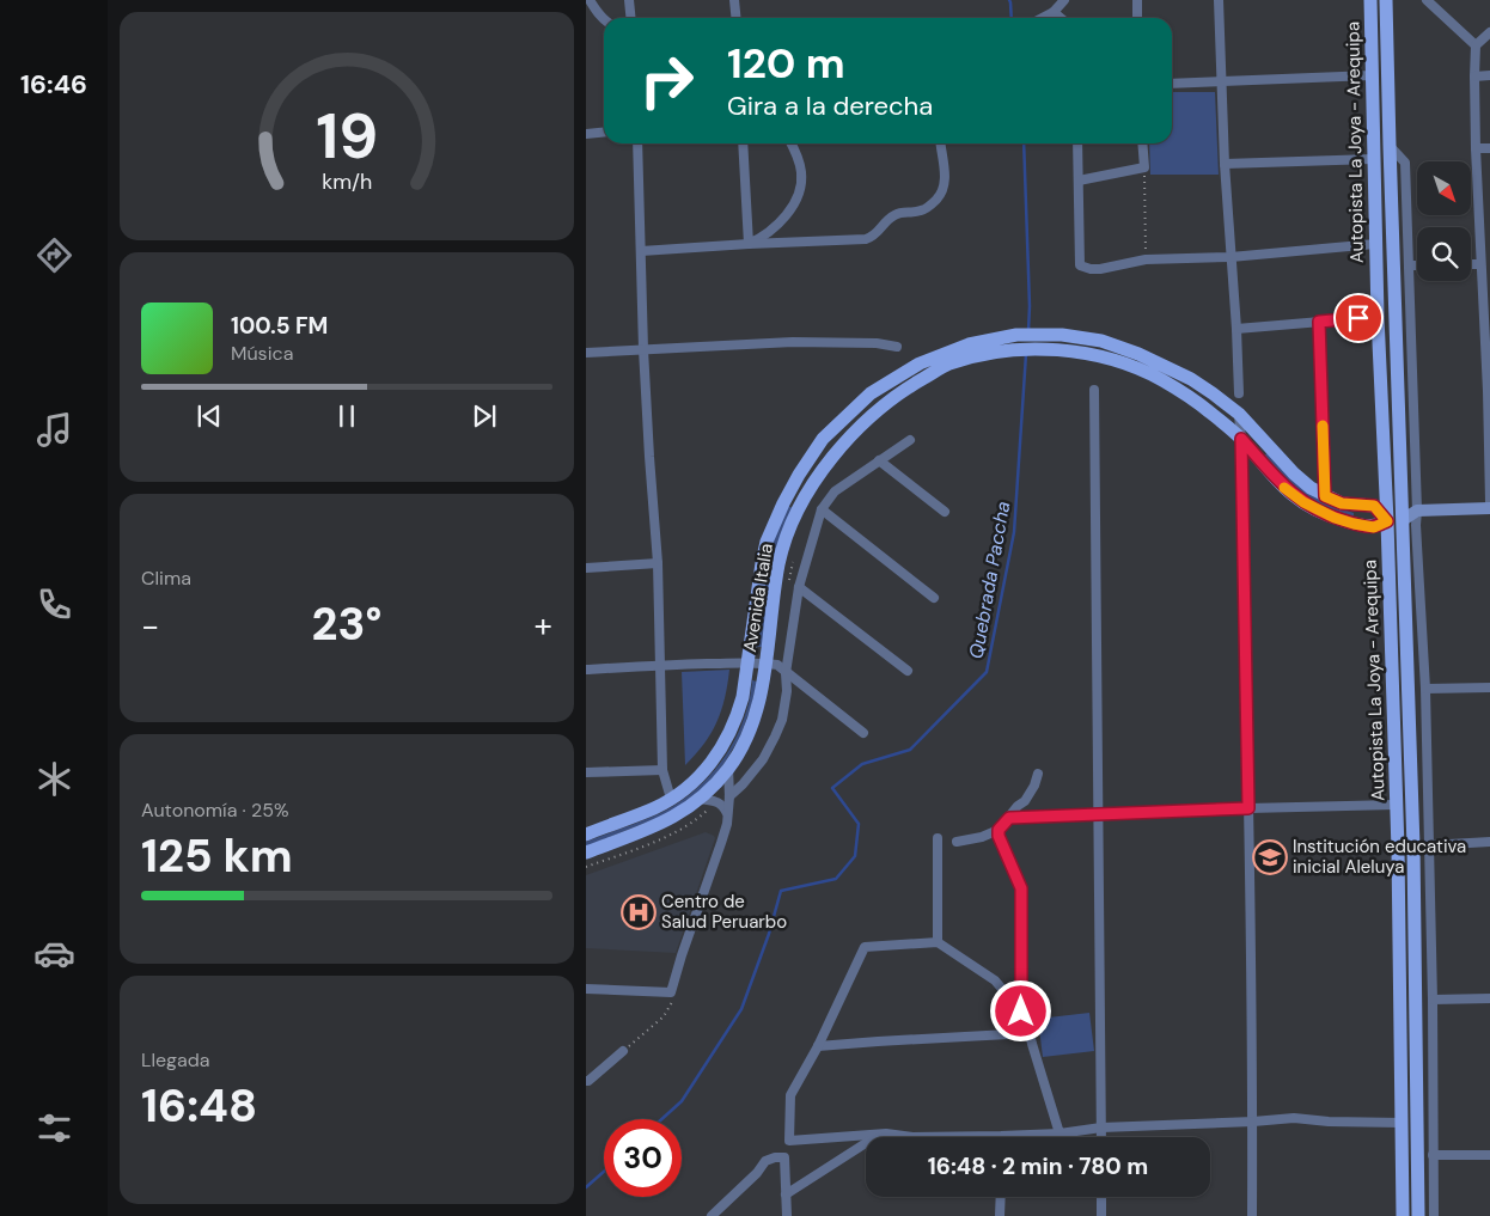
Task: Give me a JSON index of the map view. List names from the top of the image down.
{
  "streets": {
    "main road": ["Autopista La Joya - Arequipa", "Avenida Italia"]
  },
  "crossings": [
    ["Autopista La Joya - Arequipa", "Avenida Italia"]
  ],
  "water": ["Quebrada Paccha"],
  "places": {
    "school or university": ["Institución educativa inicial Aleluya"],
    "hospital": ["Centro de Salud Peruarbo"]
  },
  "north": "bottom right",
  "page": {
    "tabs": "16:46",
    "turn": ["120 m", "Gira a la derecha"],
    "song": ["100.5 FM", "Música"],
    "tile": [
      "Clima",
      ["Autonomía · 25%", "125 km"],
      ["Llegada", "16:48"]
    ],
    "heat": ["−", "23°", "+"],
    "limit": "30",
    "trip": "16:48 · 2 min · 780 m",
    "gauge": ["19", "km/h"]
  }
}
